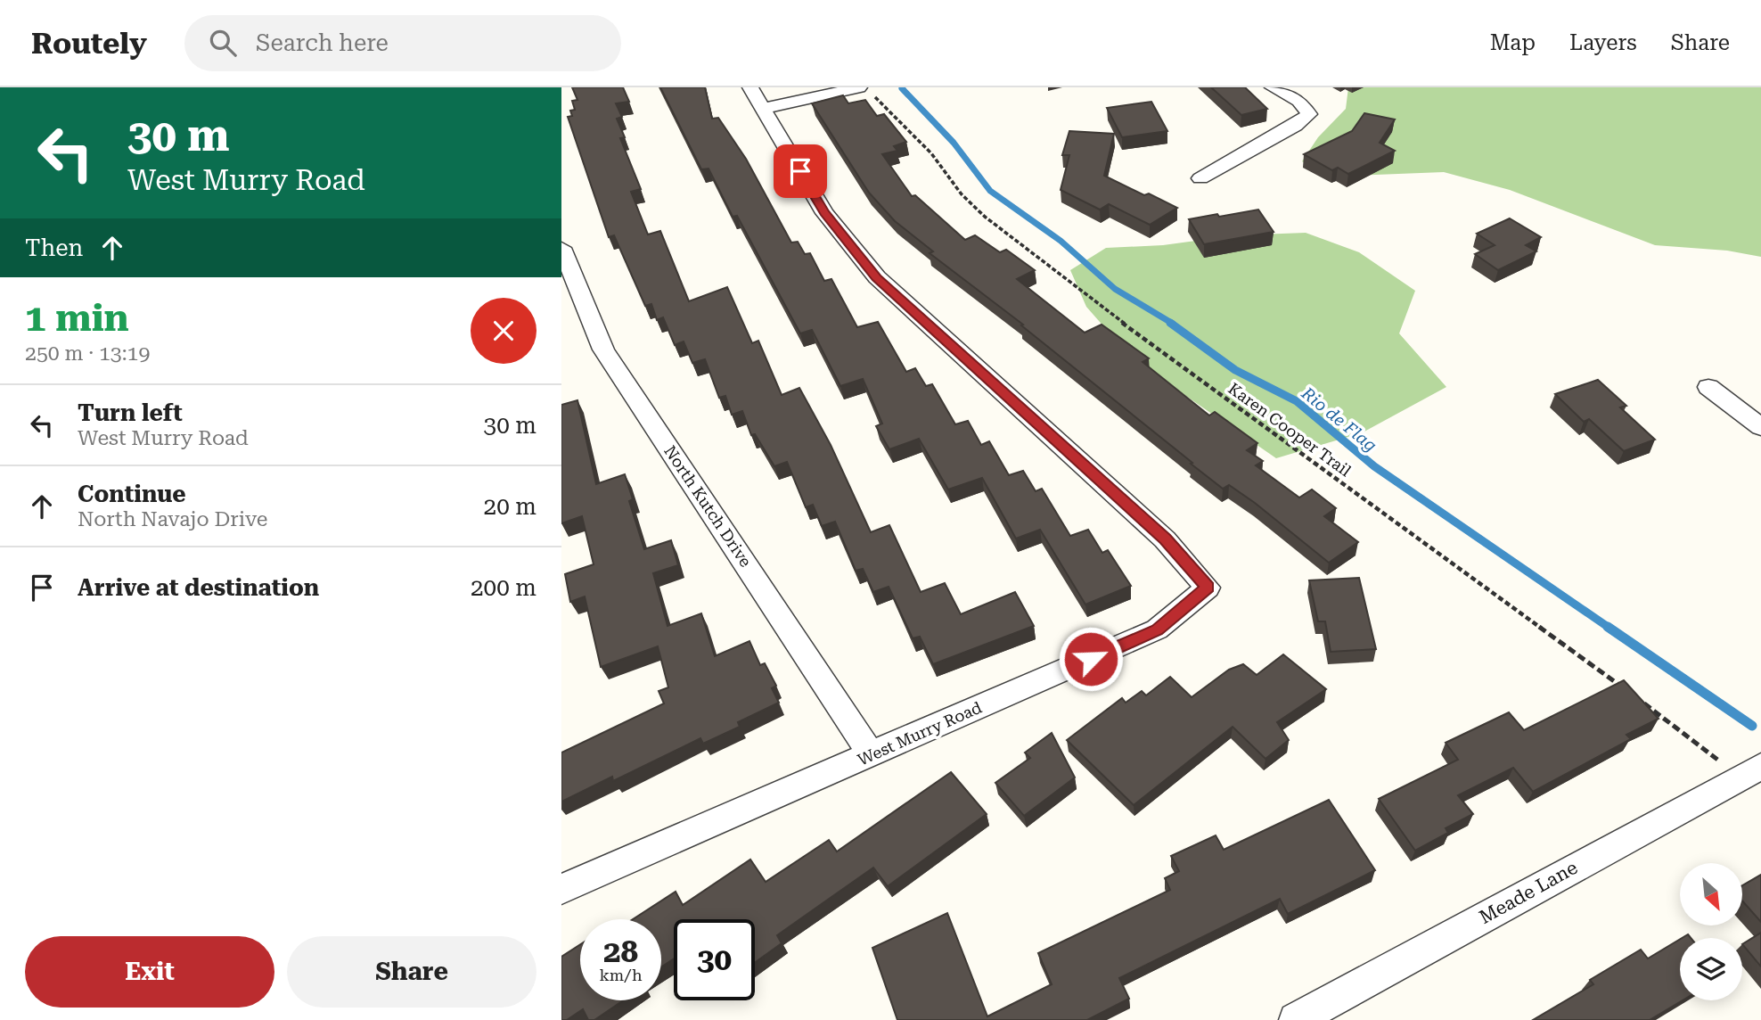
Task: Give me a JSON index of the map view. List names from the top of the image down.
{
  "streets": {
    "street": ["North Kutch Drive", "West Murry Road", "Meade Lane"],
    "path": ["Karen Cooper Trail"]
  },
  "crossings": [
    ["North Kutch Drive", "West Murry Road"]
  ],
  "water": ["Rio de Flag"],
  "north": "bottom right",
  "page": {
    "header": "Routely",
    "search": "Search here",
    "nav": ["Map", "Layers", "Share"],
    "turn": ["30 m", "West Murry Road"],
    "then": "Then",
    "heading": ["1 min", "250 m · 13:19"],
    "list": [
      {
        "name": "Turn left",
        "note": "West Murry Road",
        "value": "30 m"
      },
      {
        "name": "Continue",
        "note": "North Navajo Drive",
        "value": "20 m"
      },
      {
        "name": "Arrive at destination",
        "value": "200 m"
      }
    ],
    "speed": "28 km/h",
    "limit": "30",
    "buttons": ["Exit", "Share"]
  }
}
